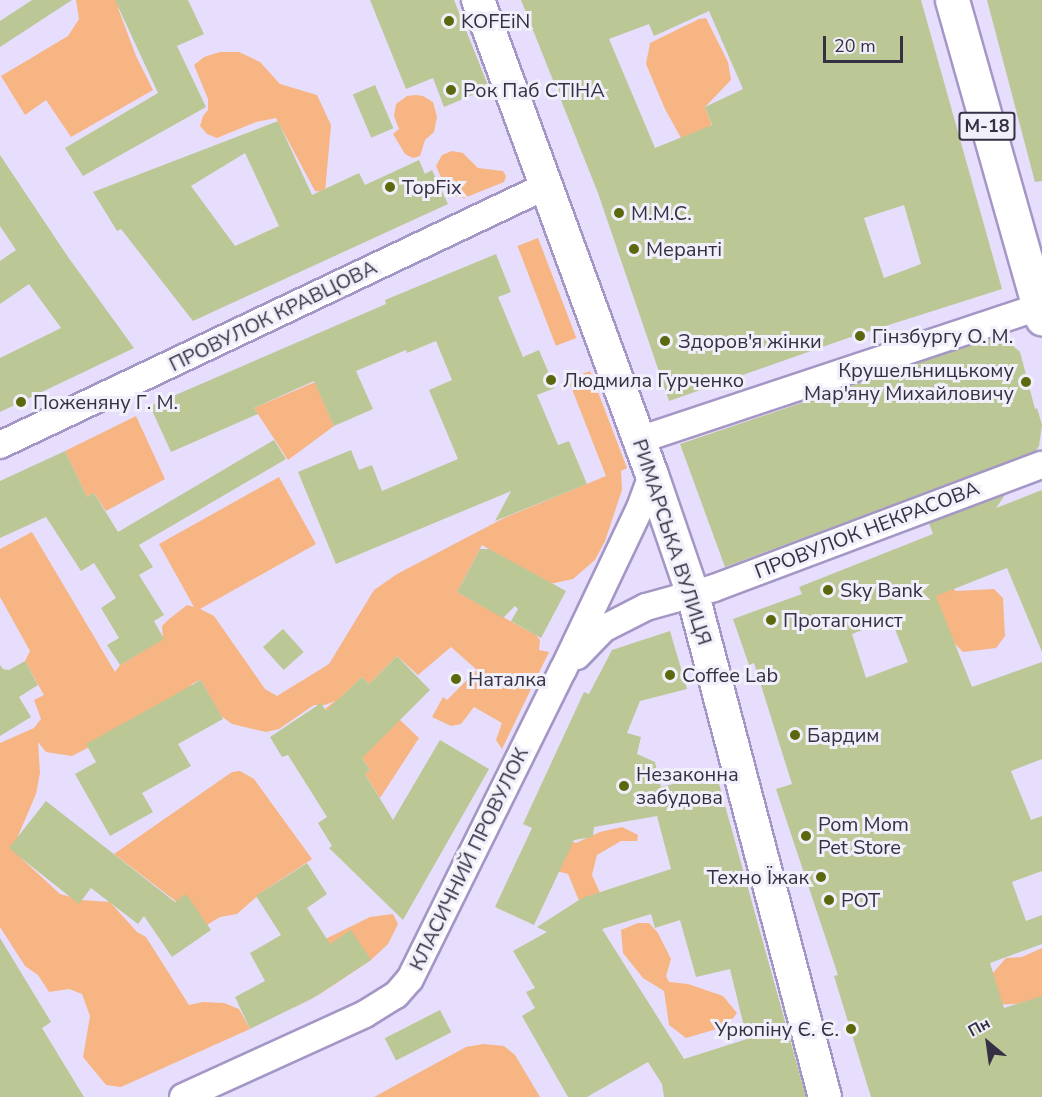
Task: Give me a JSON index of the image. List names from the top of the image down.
{
  "streets": {
    "main road": ["М-18"],
    "street": [
      "ПРОВУЛОК КРАВЦОВА",
      "ПРОВУЛОК НЕКРАСОВА",
      "РИМАРСЬКА ВУЛИЦЯ",
      "КЛАСИЧНИЙ ПРОВУЛОК"
    ]
  },
  "crossings": [
    ["ПРОВУЛОК КРАВЦОВА", "РИМАРСЬКА ВУЛИЦЯ"],
    ["ПРОВУЛОК НЕКРАСОВА", "РИМАРСЬКА ВУЛИЦЯ"],
    ["ПРОВУЛОК НЕКРАСОВА", "КЛАСИЧНИЙ ПРОВУЛОК"],
    ["РИМАРСЬКА ВУЛИЦЯ", "КЛАСИЧНИЙ ПРОВУЛОК"]
  ],
  "places": [
    "KOFEiN",
    "Рок Паб СТІНА",
    "TopFix",
    "М.М.С.",
    "Меранті",
    "Гінзбургу О. М.",
    "Здоров'я жінки",
    "Людмила Гурченко",
    "Крушельницькому Мар'яну Михайловичу",
    "Поженяну Г. М.",
    "Sky Bank",
    "Протагонист",
    "Coffee Lab",
    "Наталка",
    "Бардим",
    "Незаконна забудова",
    "Pom Mom Pet Store",
    "Техно Їжак",
    "РОТ",
    "Урюпіну Є. Є."
  ],
  "scale_bar": "20 m",
  "north": "top left"
}
